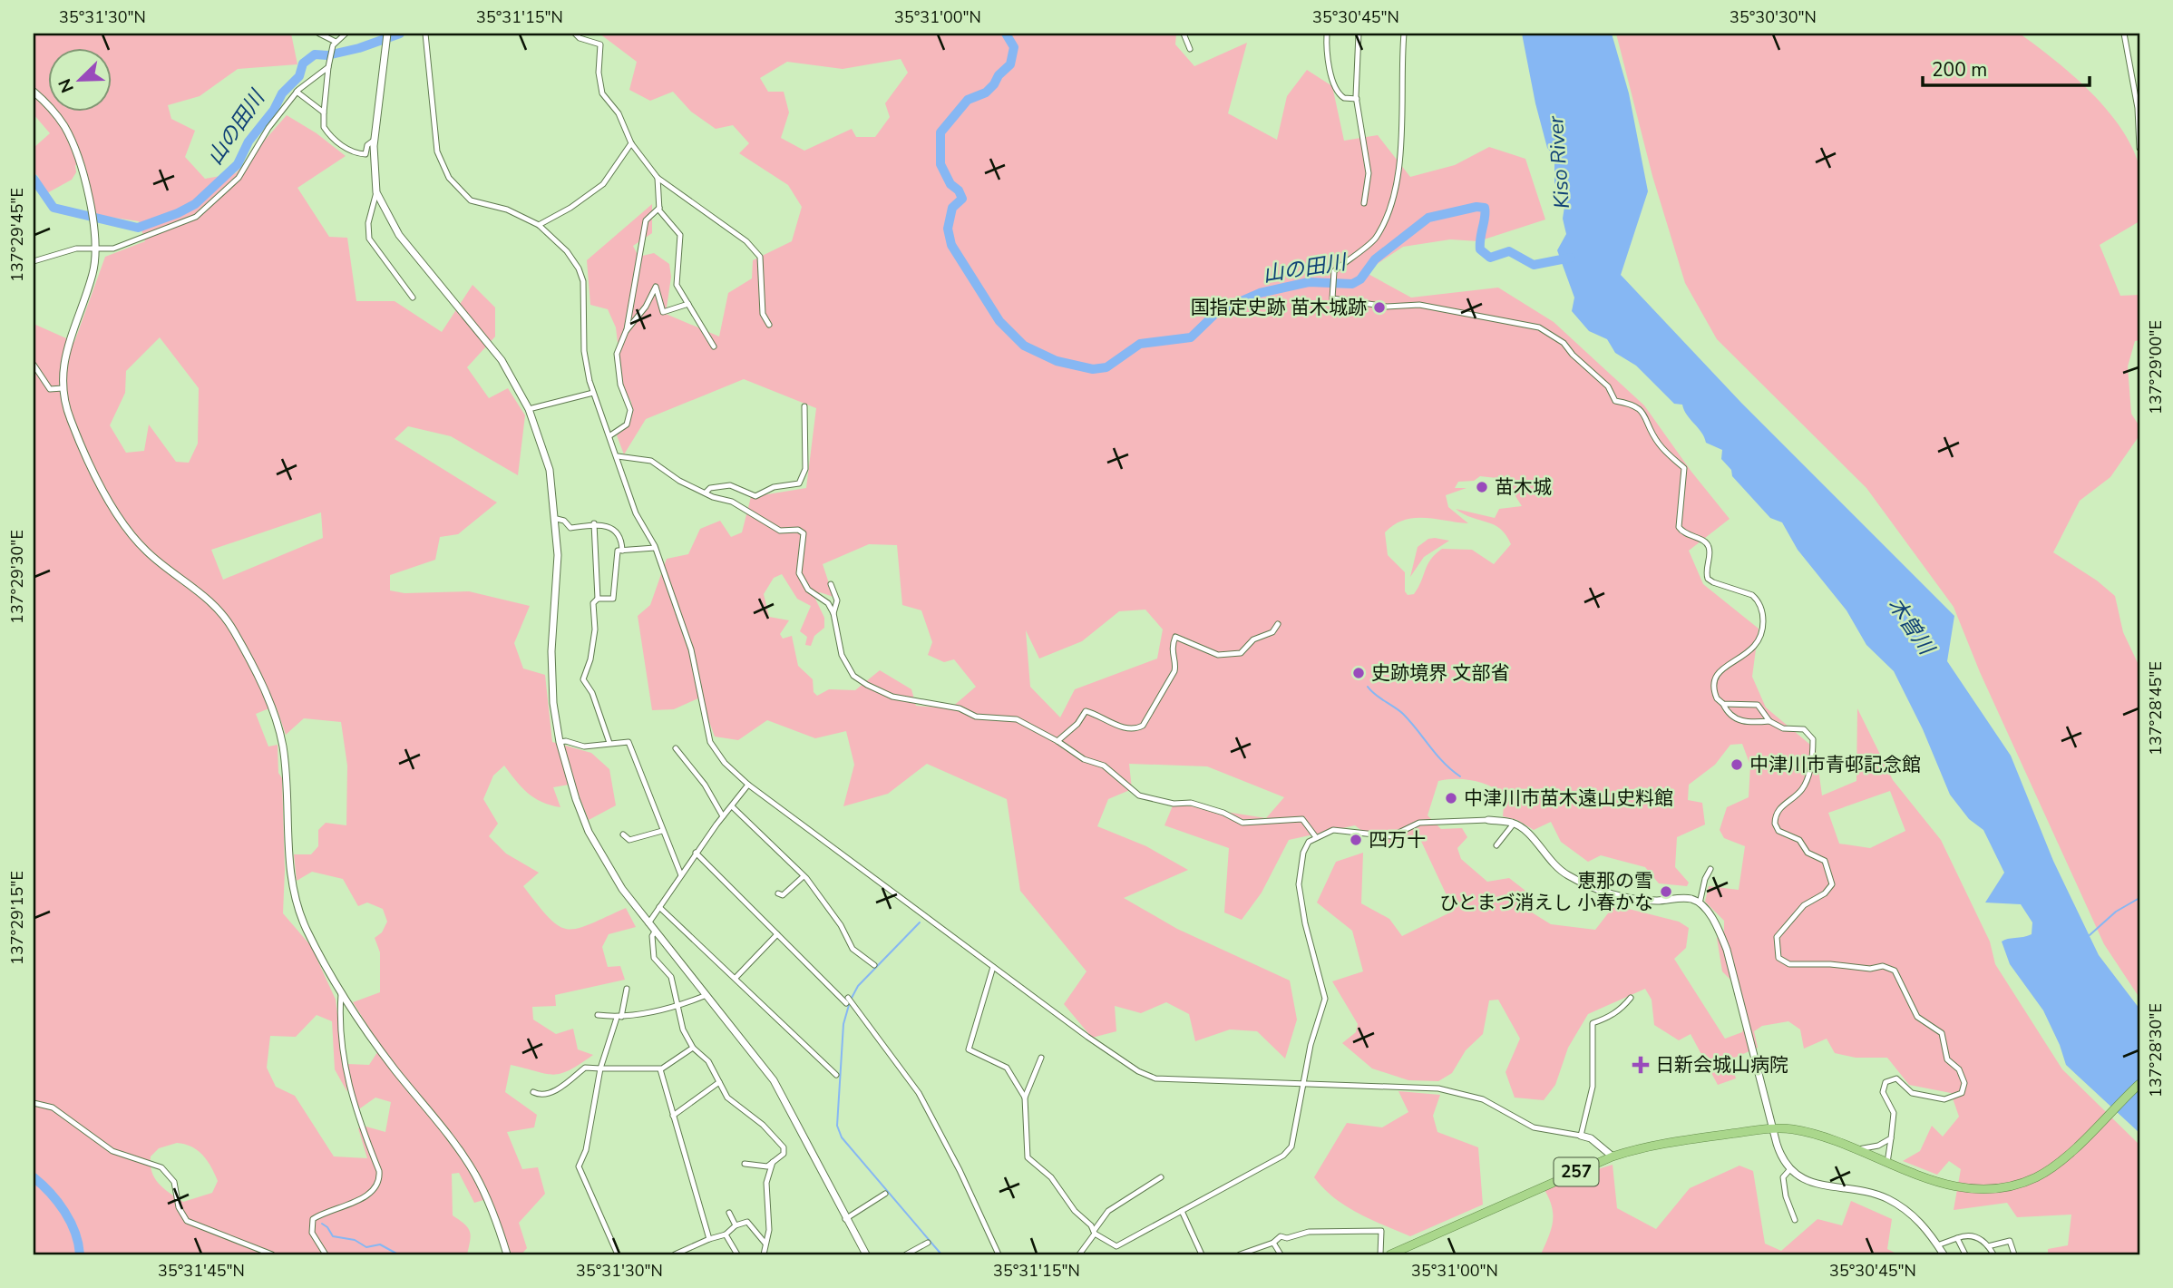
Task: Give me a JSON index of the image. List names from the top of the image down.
{
  "streets": {
    "highway": ["257"]
  },
  "water": ["山の田川", "Kiso River", "木曽川"],
  "places": {
    "other": [
      "国指定史跡 苗木城跡",
      "苗木城",
      "史跡境界 文部省",
      "中津川市青邨記念館",
      "中津川市苗木遠山史料館",
      "四万十",
      "恵那の雪 ひとまづ消えし 小春かな"
    ],
    "health": ["日新会城山病院"]
  },
  "scale_bar": "200 m",
  "north": "bottom left",
  "coordinates": [
    "35°31'30\"N",
    "35°31'15\"N",
    "35°31'00\"N",
    "35°30'45\"N",
    "35°30'30\"N",
    "137°29'45\"E",
    "137°29'00\"E",
    "137°29'30\"E",
    "137°28'45\"E",
    "137°29'15\"E",
    "137°28'30\"E",
    "35°31'45\"N"
  ]
}
